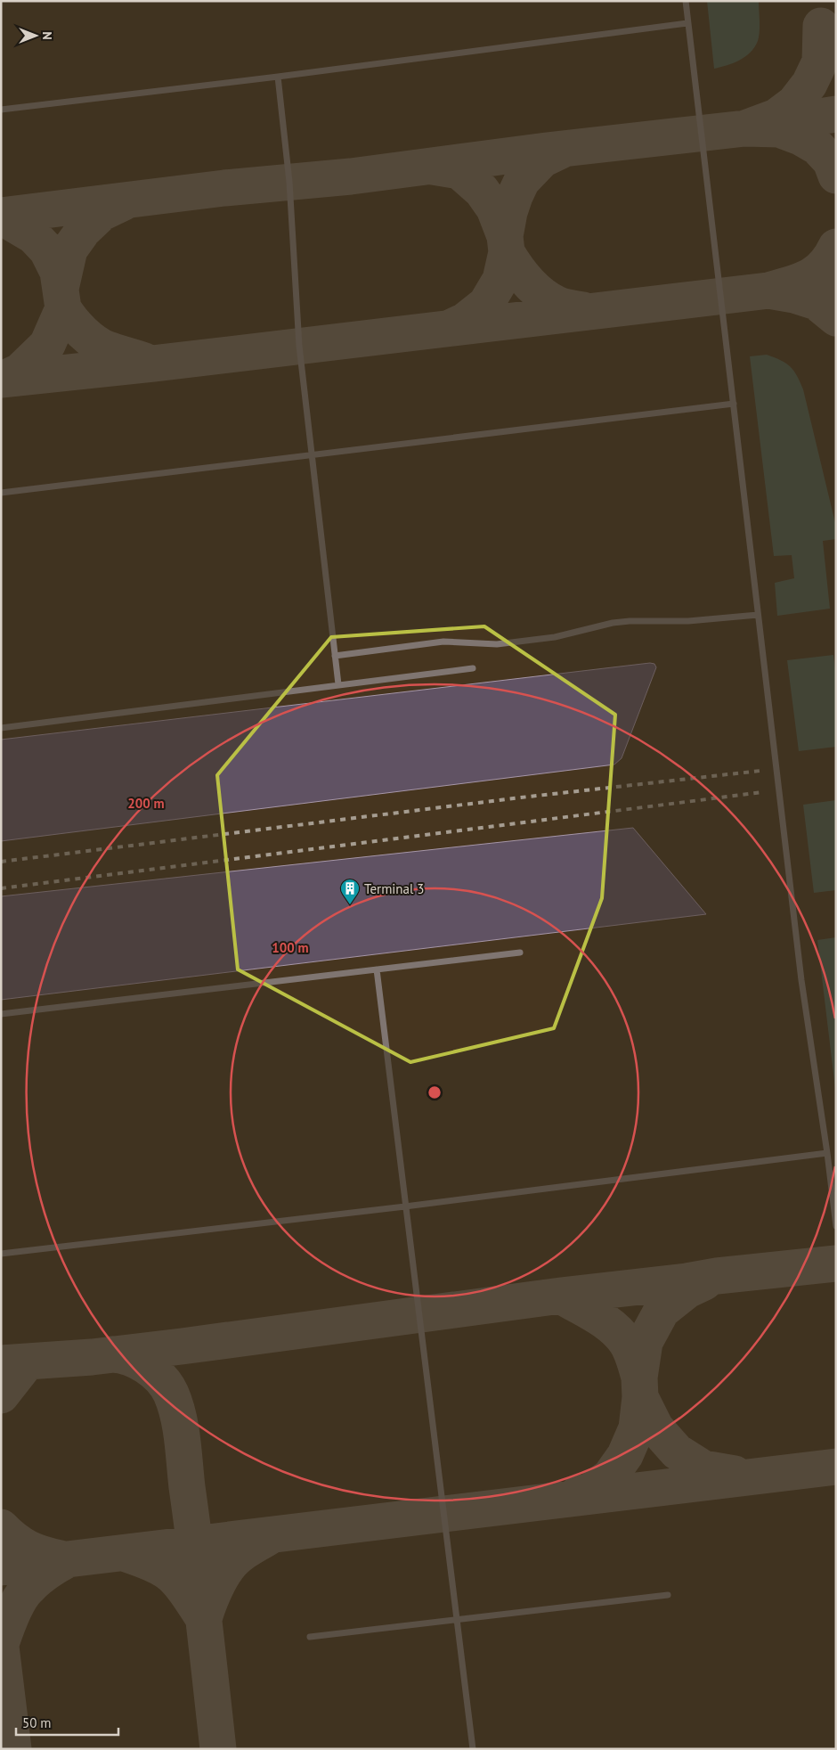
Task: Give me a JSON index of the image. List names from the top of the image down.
{
  "places": {
    "building": ["Terminal 3"]
  },
  "scale_bar": "50 m",
  "north": "right",
  "rings": ["200 m", "100 m"]
}
